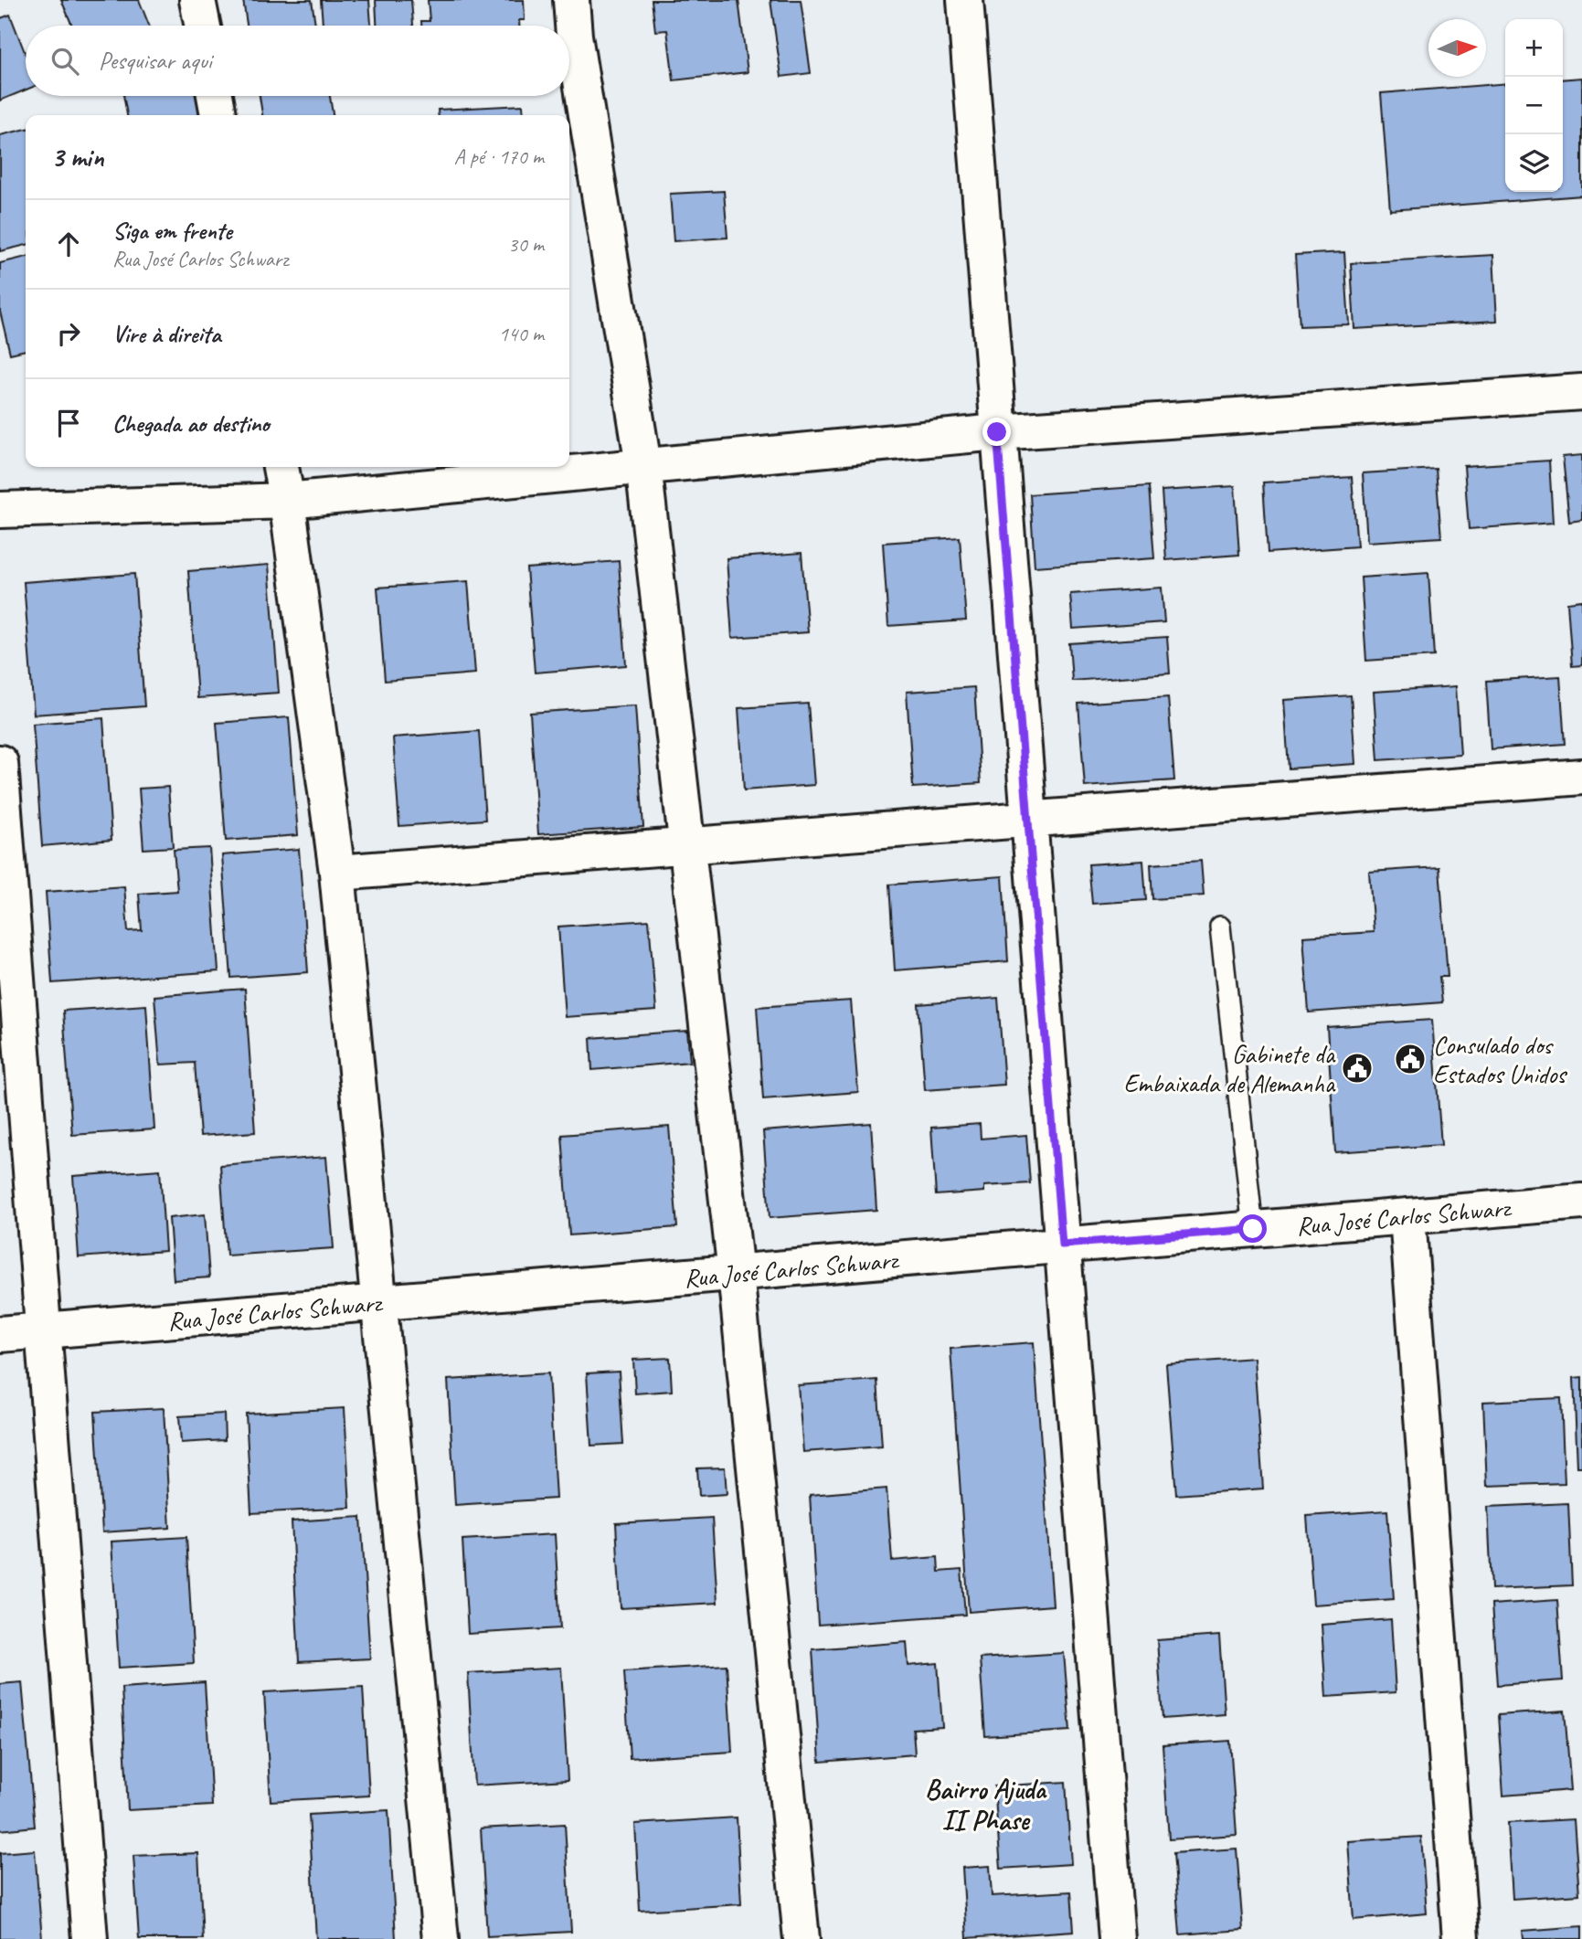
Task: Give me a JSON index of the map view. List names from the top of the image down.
{
  "streets": {
    "street": ["Rua José Carlos Schwarz"]
  },
  "districts": ["Bairro Ajuda II Phase"],
  "places": {
    "public building": ["Consulado dos Estados Unidos", "Gabinete da Embaixada de Alemanha"]
  },
  "north": "right",
  "page": {
    "map_buttons": ["+", "−"],
    "search": "Pesquisar aqui",
    "heading": ["3 min", "A pé · 170 m"],
    "list": [
      ["Siga em frente", "Rua José Carlos Schwarz", "30 m"],
      ["Vire à direita", "140 m"],
      "Chegada ao destino"
    ]
  }
}
